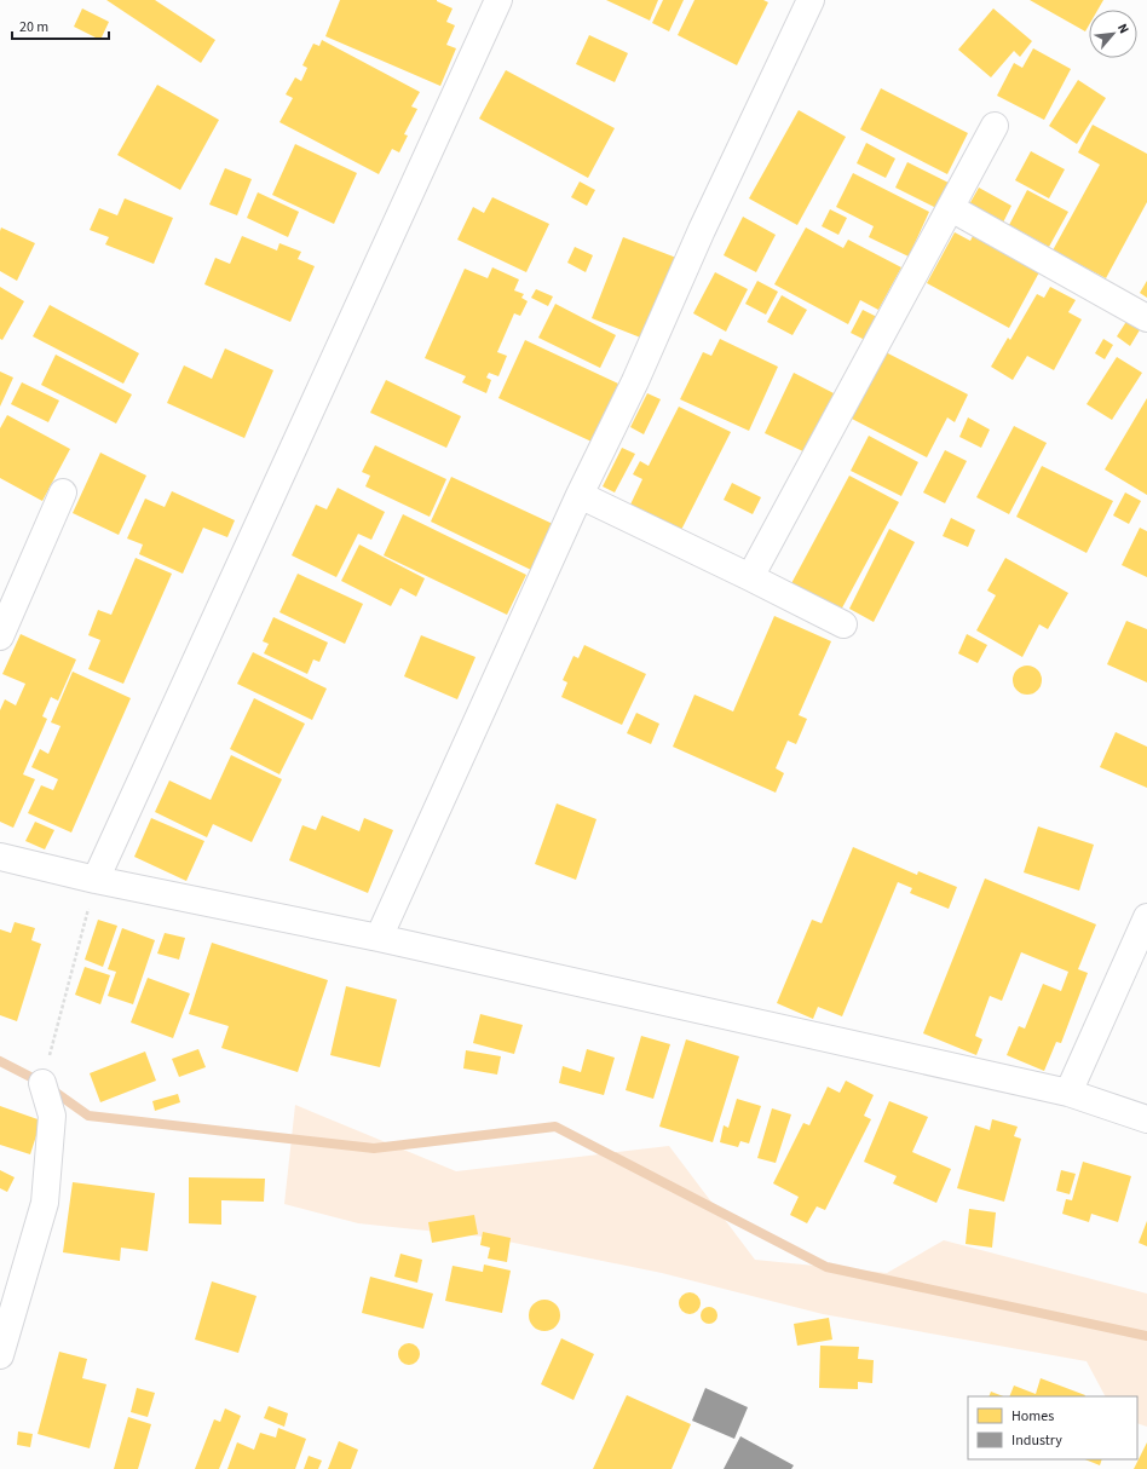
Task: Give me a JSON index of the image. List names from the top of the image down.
{
  "legend": ["Homes", "Industry"],
  "scale_bar": "20 m",
  "north": "top right"
}
